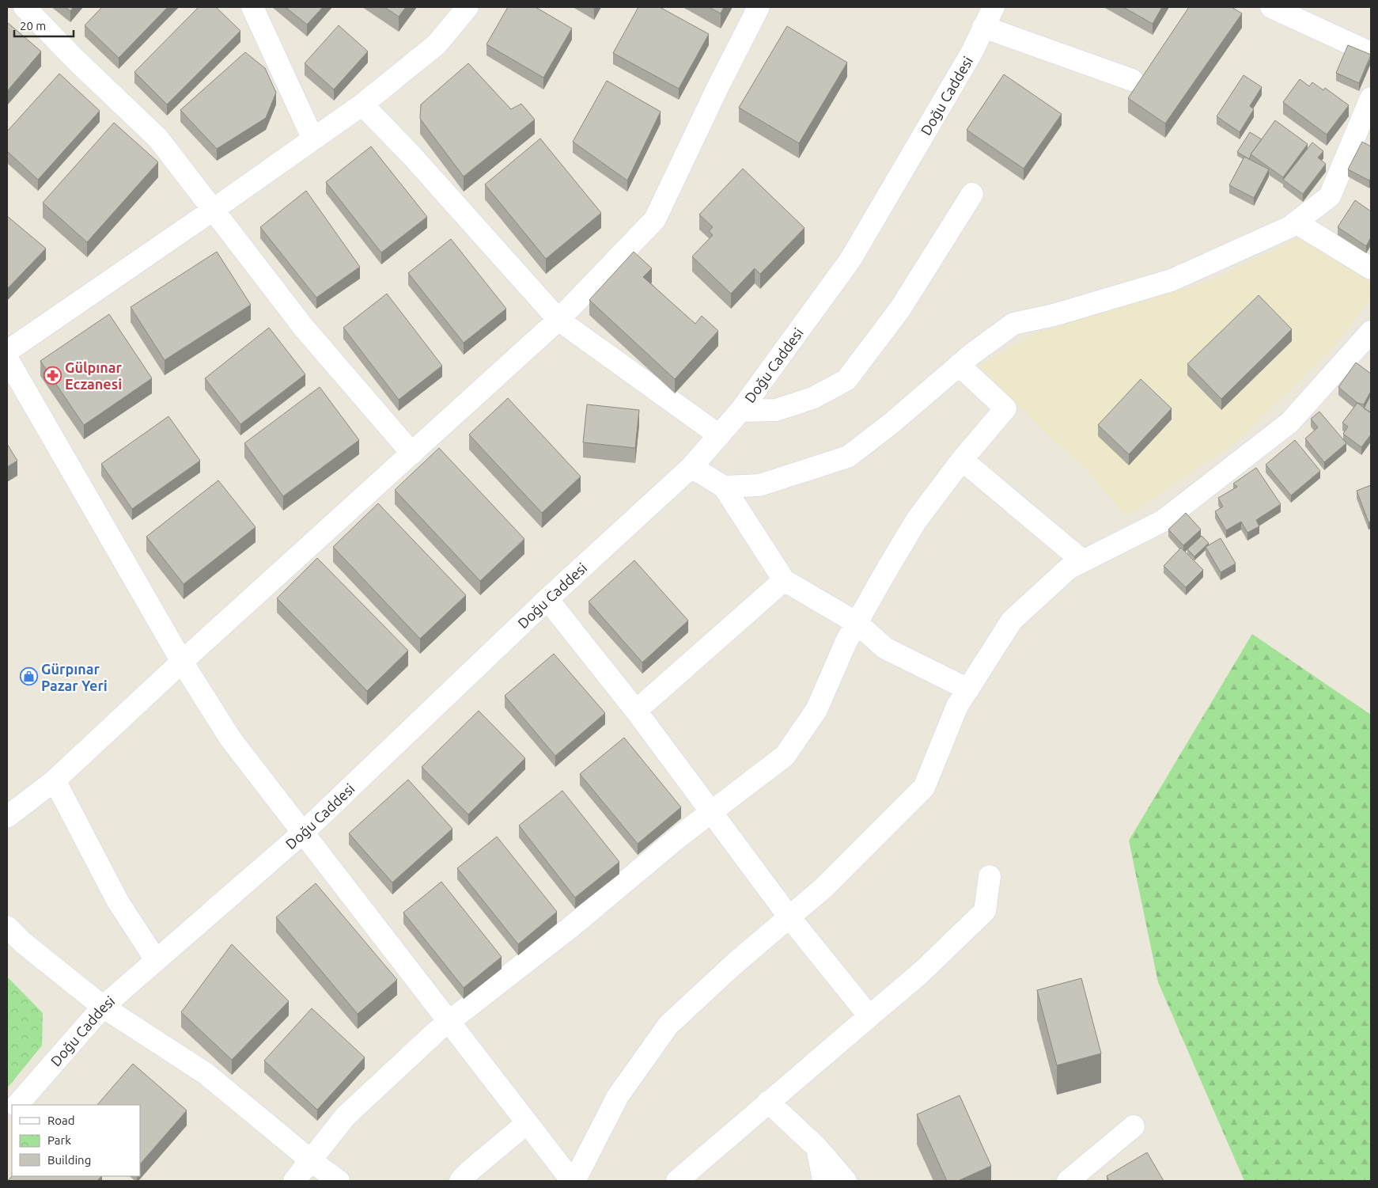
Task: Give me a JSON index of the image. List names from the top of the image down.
{
  "streets": {
    "street": ["Doğu Caddesi"]
  },
  "places": {
    "pharmacy": ["Gülpınar Eczanesi"],
    "shop": ["Gürpınar Pazar Yeri"]
  },
  "legend": ["Road", "Park", "Building"],
  "scale_bar": "20 m"
}
